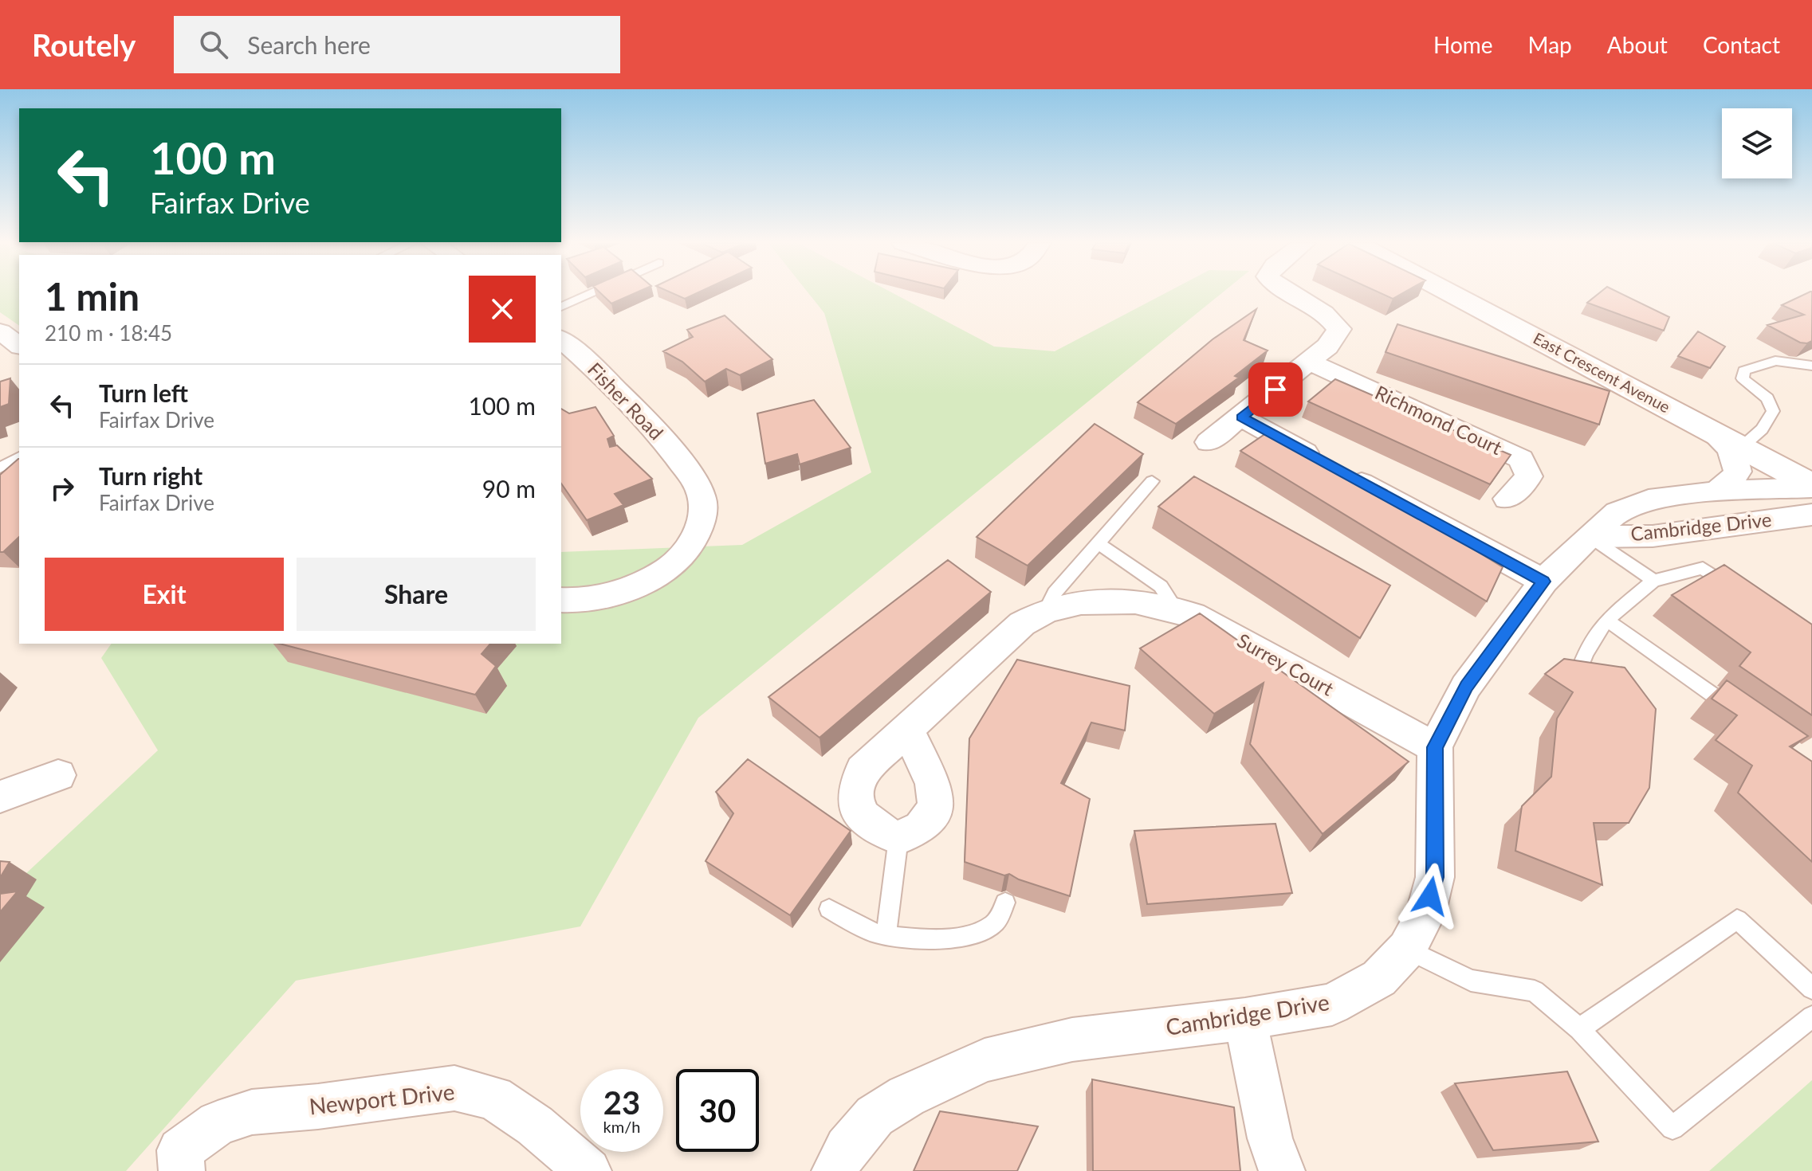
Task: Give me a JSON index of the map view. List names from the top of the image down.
{
  "streets": {
    "street": [
      "East Crescent Avenue",
      "Fisher Road",
      "Richmond Court",
      "Cambridge Drive",
      "Surrey Court",
      "Newport Drive"
    ]
  },
  "crossings": [
    ["East Crescent Avenue", "Cambridge Drive"],
    ["Cambridge Drive", "Surrey Court"]
  ],
  "page": {
    "header": "Routely",
    "search": "Search here",
    "nav": [
      "Home",
      "Map",
      "About",
      "Contact"
    ],
    "turn": ["100 m", "Fairfax Drive"],
    "heading": ["1 min", "210 m · 18:45"],
    "list": [
      {
        "name": "Turn left",
        "note": "Fairfax Drive",
        "value": "100 m"
      },
      {
        "name": "Turn right",
        "note": "Fairfax Drive",
        "value": "90 m"
      }
    ],
    "buttons": ["Exit", "Share"],
    "speed": "23 km/h",
    "limit": "30"
  }
}
